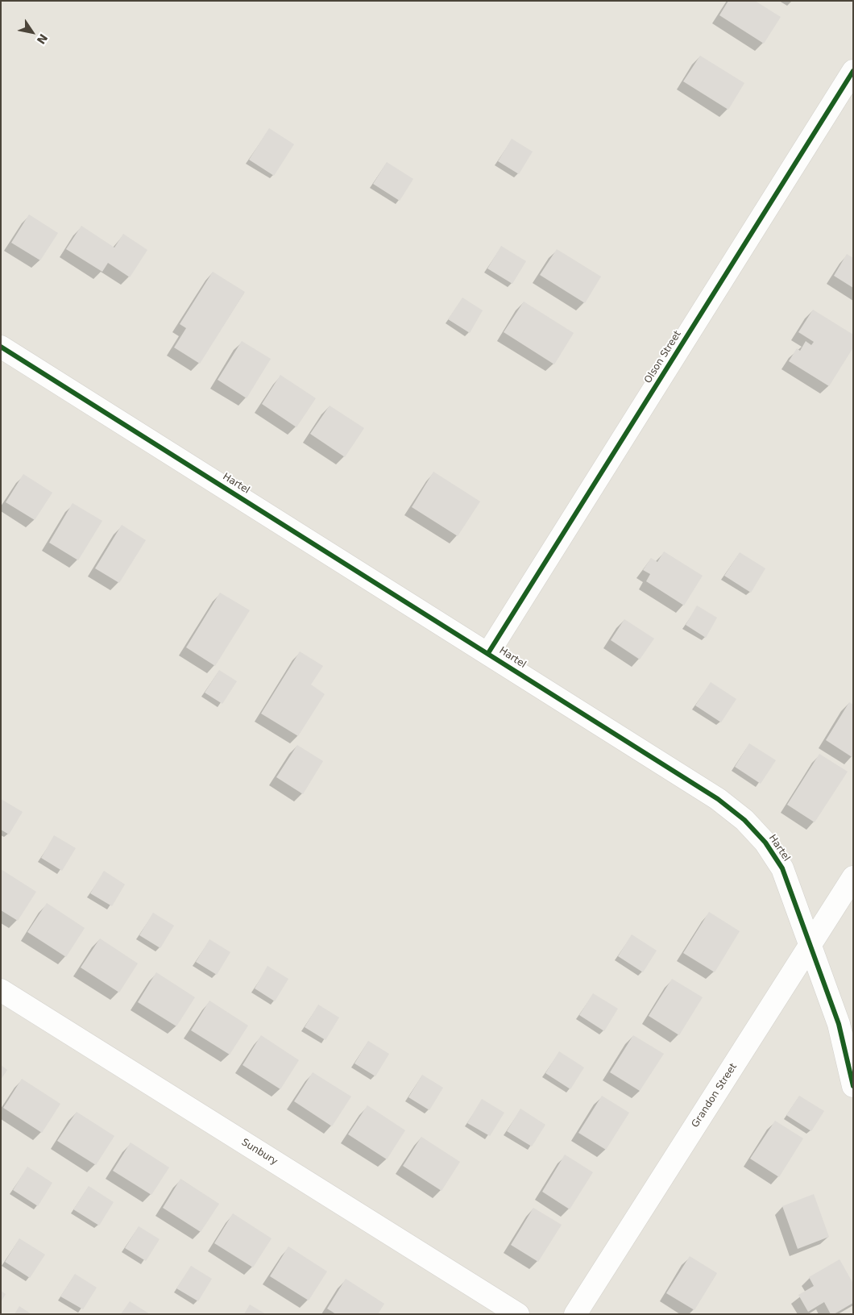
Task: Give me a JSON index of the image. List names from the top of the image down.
{
  "streets": {
    "street": [
      "Olson Street",
      "Hartel",
      "Grandon Street",
      "Sunbury"
    ]
  },
  "crossings": [
    ["Olson Street", "Hartel"],
    ["Hartel", "Grandon Street"]
  ],
  "north": "bottom right"
}
